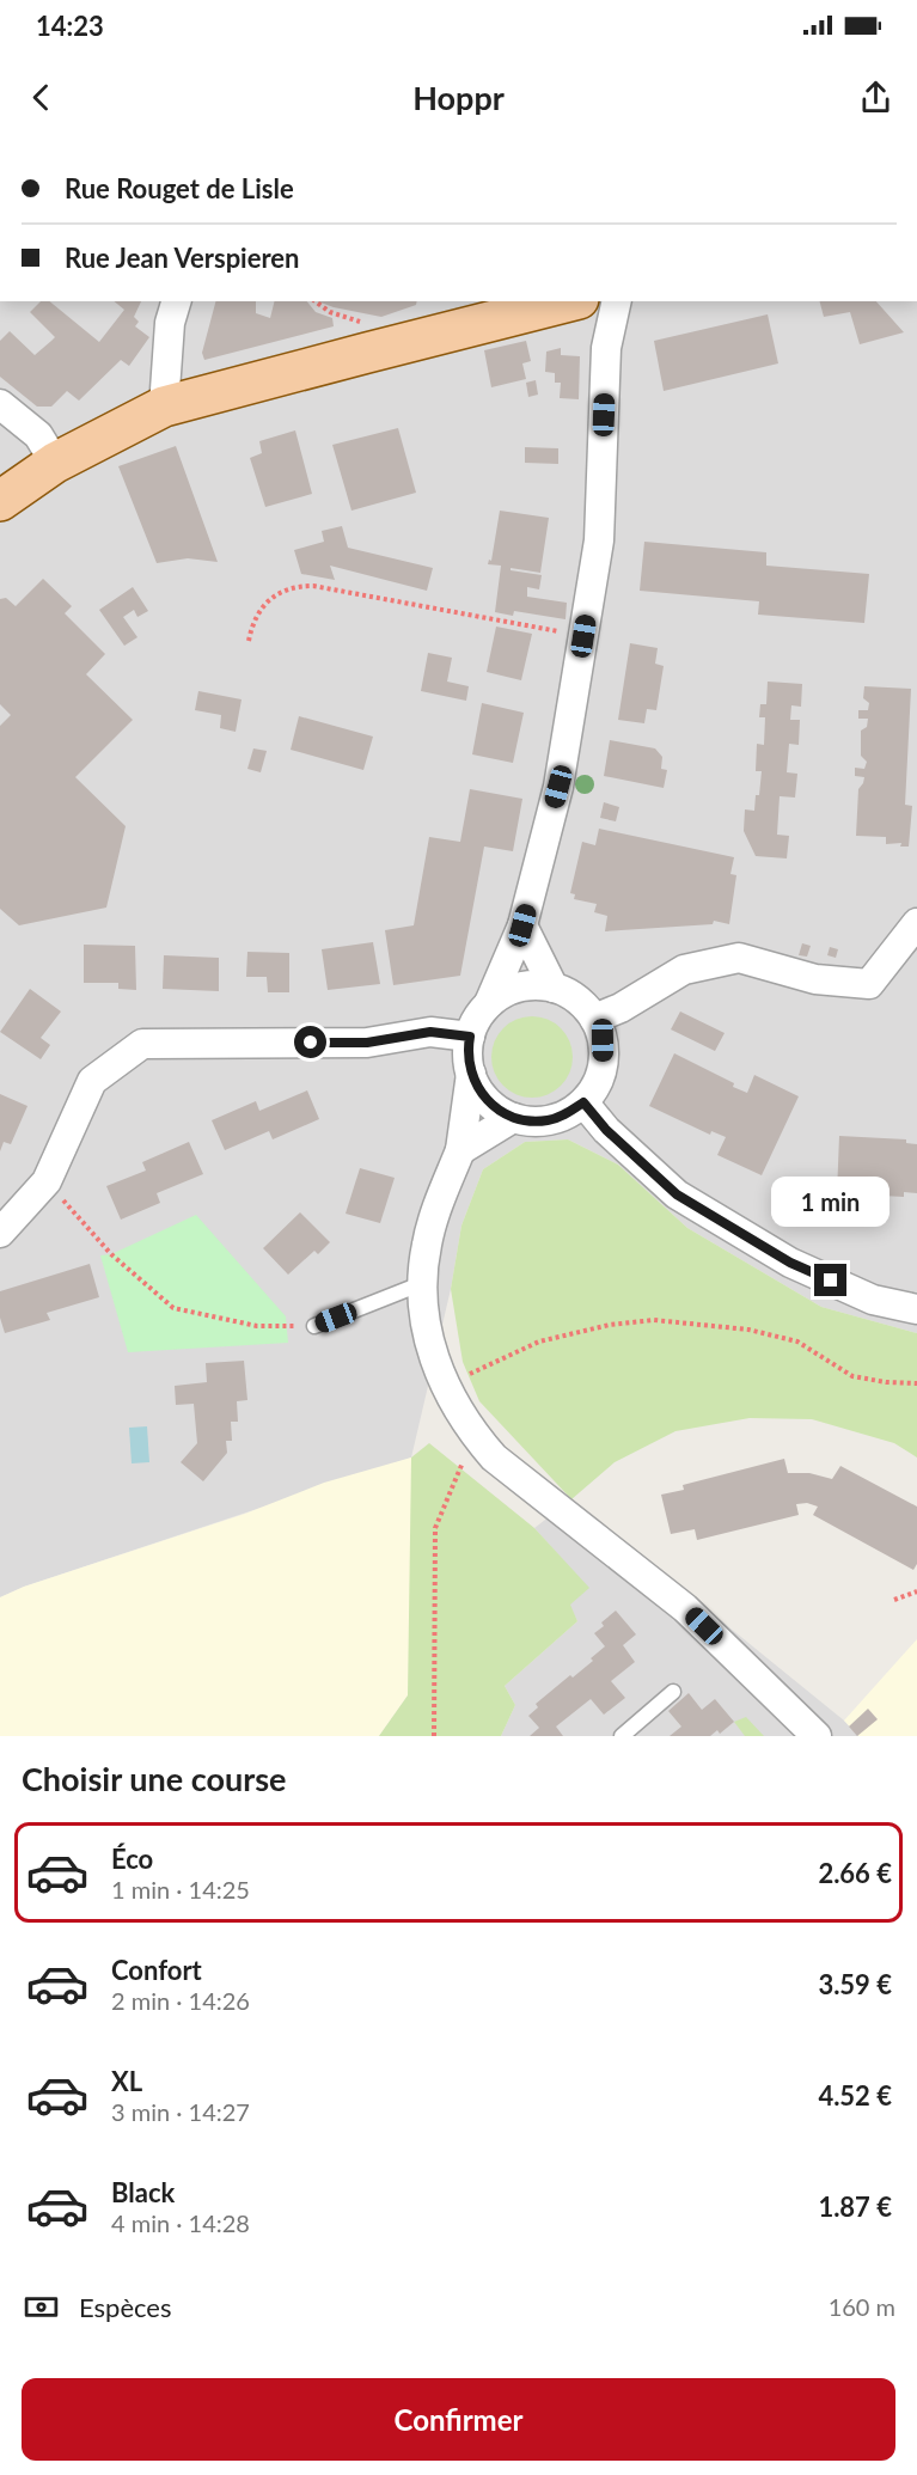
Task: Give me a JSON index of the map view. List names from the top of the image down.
{
  "page": {
    "status": "14:23",
    "header": "Hoppr",
    "banner": ["Rue Rouget de Lisle", "Rue Jean Verspieren"],
    "bubble": "1 min",
    "heading": "Choisir une course",
    "list": [
      {
        "name": "Éco",
        "note": "1 min · 14:25",
        "value": "2.66 €"
      },
      {
        "name": "Confort",
        "note": "2 min · 14:26",
        "value": "3.59 €"
      },
      {
        "name": "XL",
        "note": "3 min · 14:27",
        "value": "4.52 €"
      },
      {
        "name": "Black",
        "note": "4 min · 14:28",
        "value": "1.87 €"
      }
    ],
    "pay": ["Espèces", "160 m"],
    "buttons": "Confirmer"
  }
}
